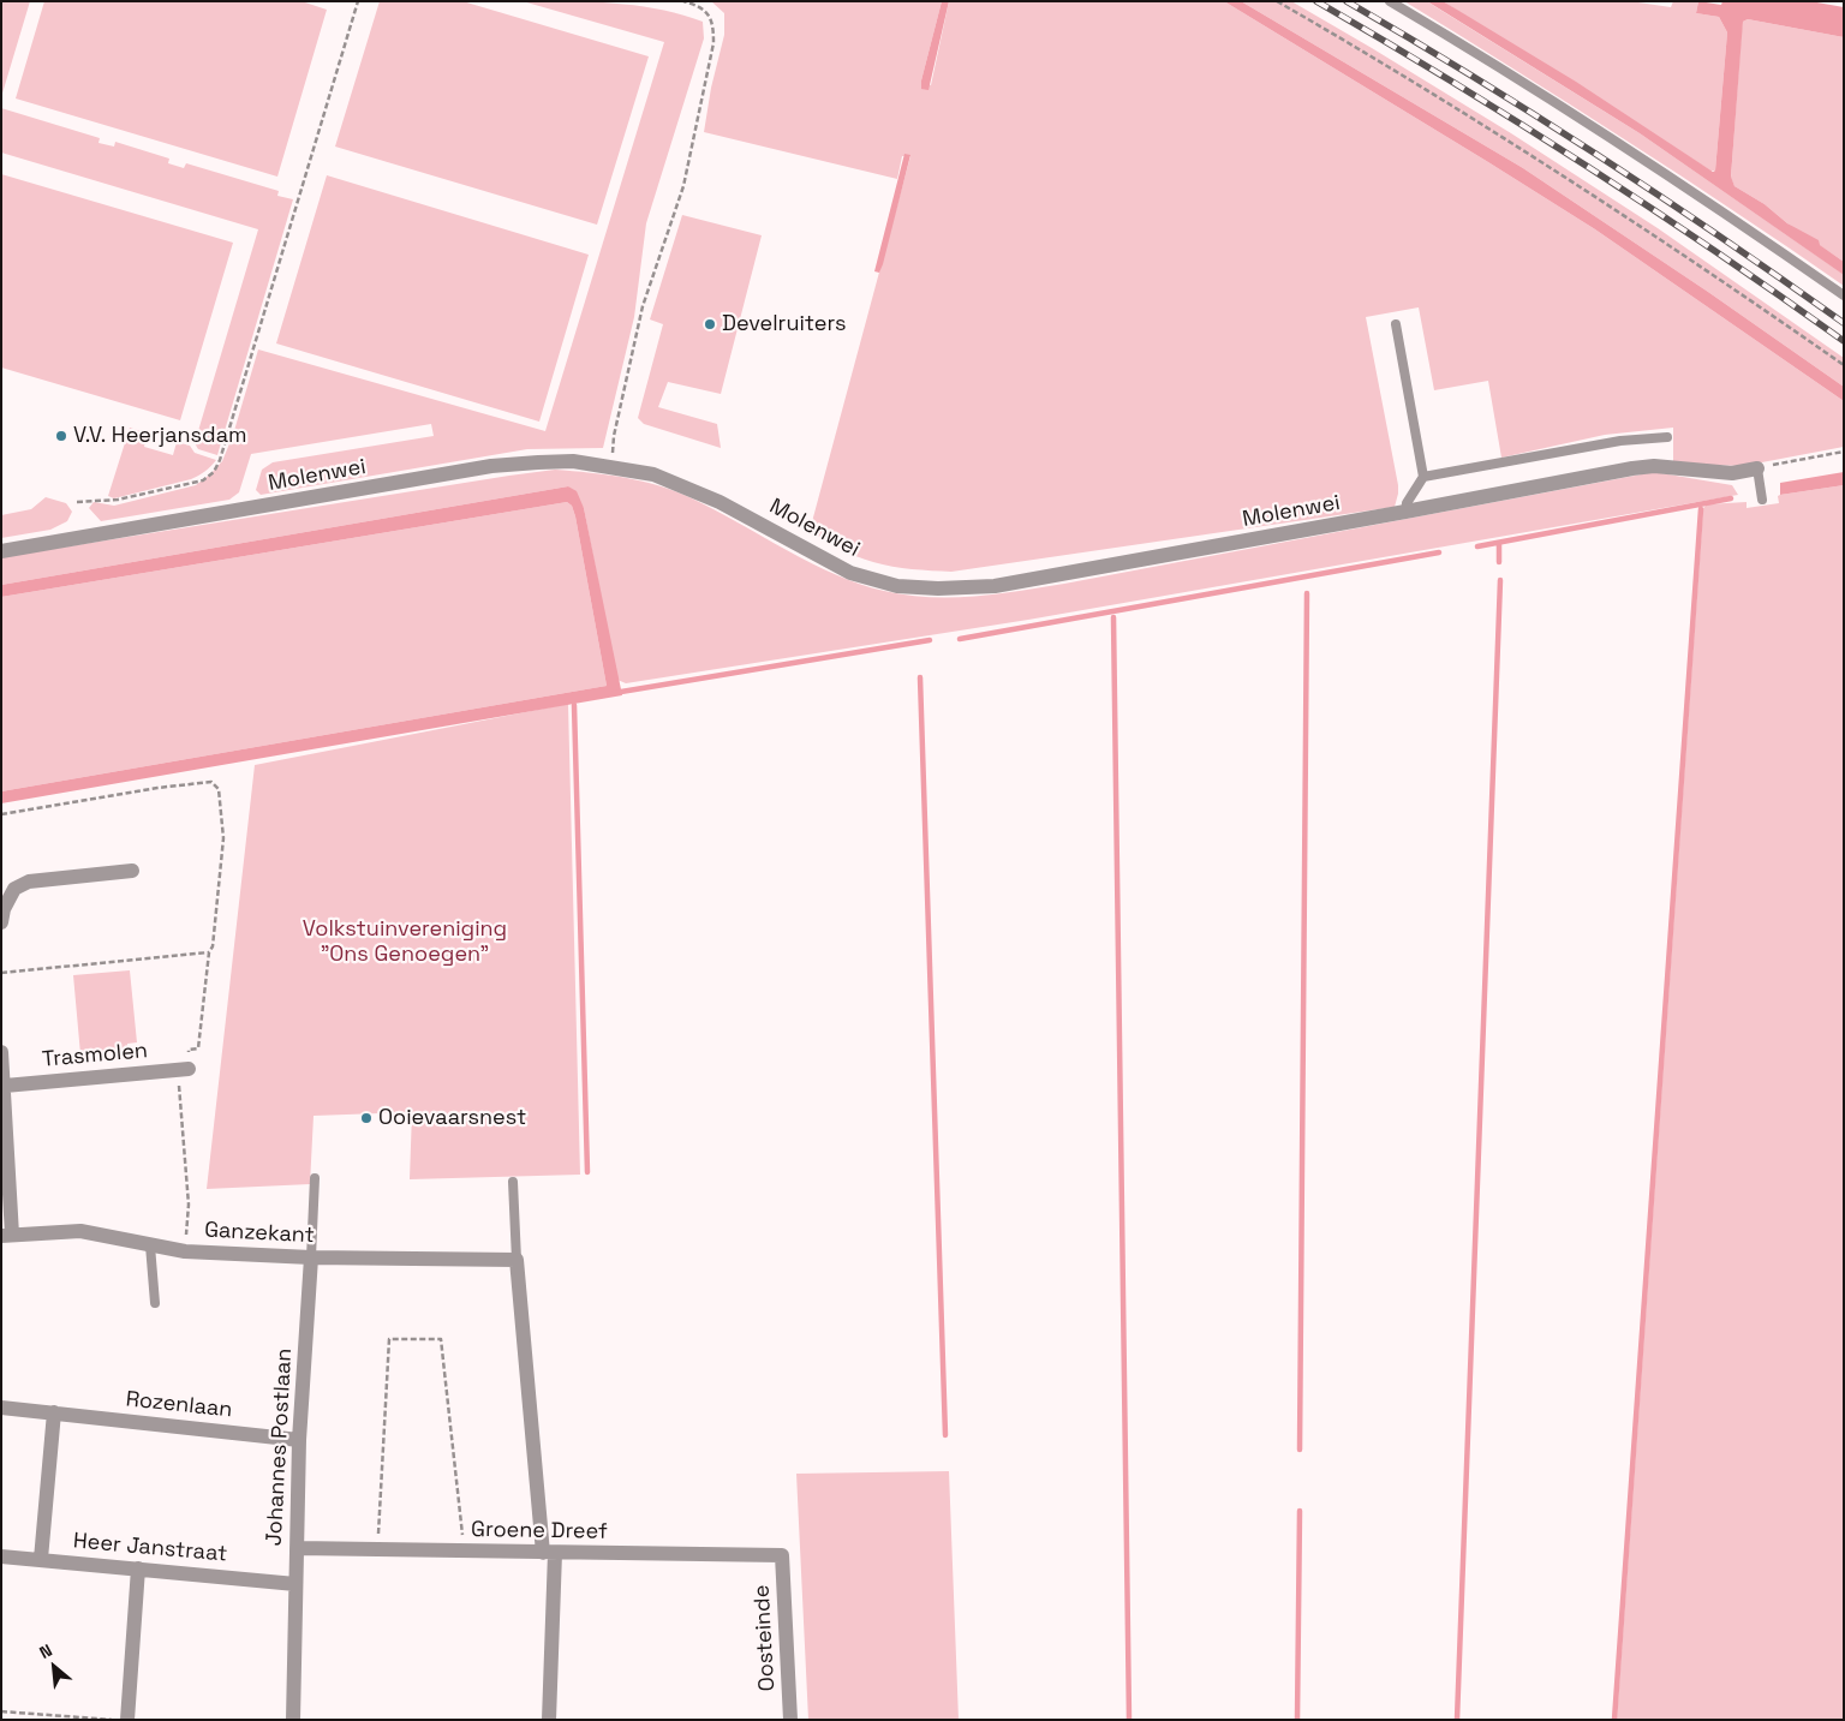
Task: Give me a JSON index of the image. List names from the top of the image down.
{
  "streets": {
    "street": [
      "Molenwei",
      "Trasmolen",
      "Ganzekant",
      "Rozenlaan",
      "Johannes Postlaan",
      "Groene Dreef",
      "Heer Janstraat",
      "Oosteinde"
    ]
  },
  "crossings": [
    ["Ganzekant", "Johannes Postlaan"],
    ["Rozenlaan", "Johannes Postlaan"],
    ["Johannes Postlaan", "Groene Dreef"],
    ["Johannes Postlaan", "Heer Janstraat"],
    ["Groene Dreef", "Oosteinde"]
  ],
  "parks": ["Volkstuinvereniging \"Ons Genoegen\""],
  "places": ["Develruiters", "V.V. Heerjansdam", "Ooievaarsnest"],
  "north": "top left"
}
